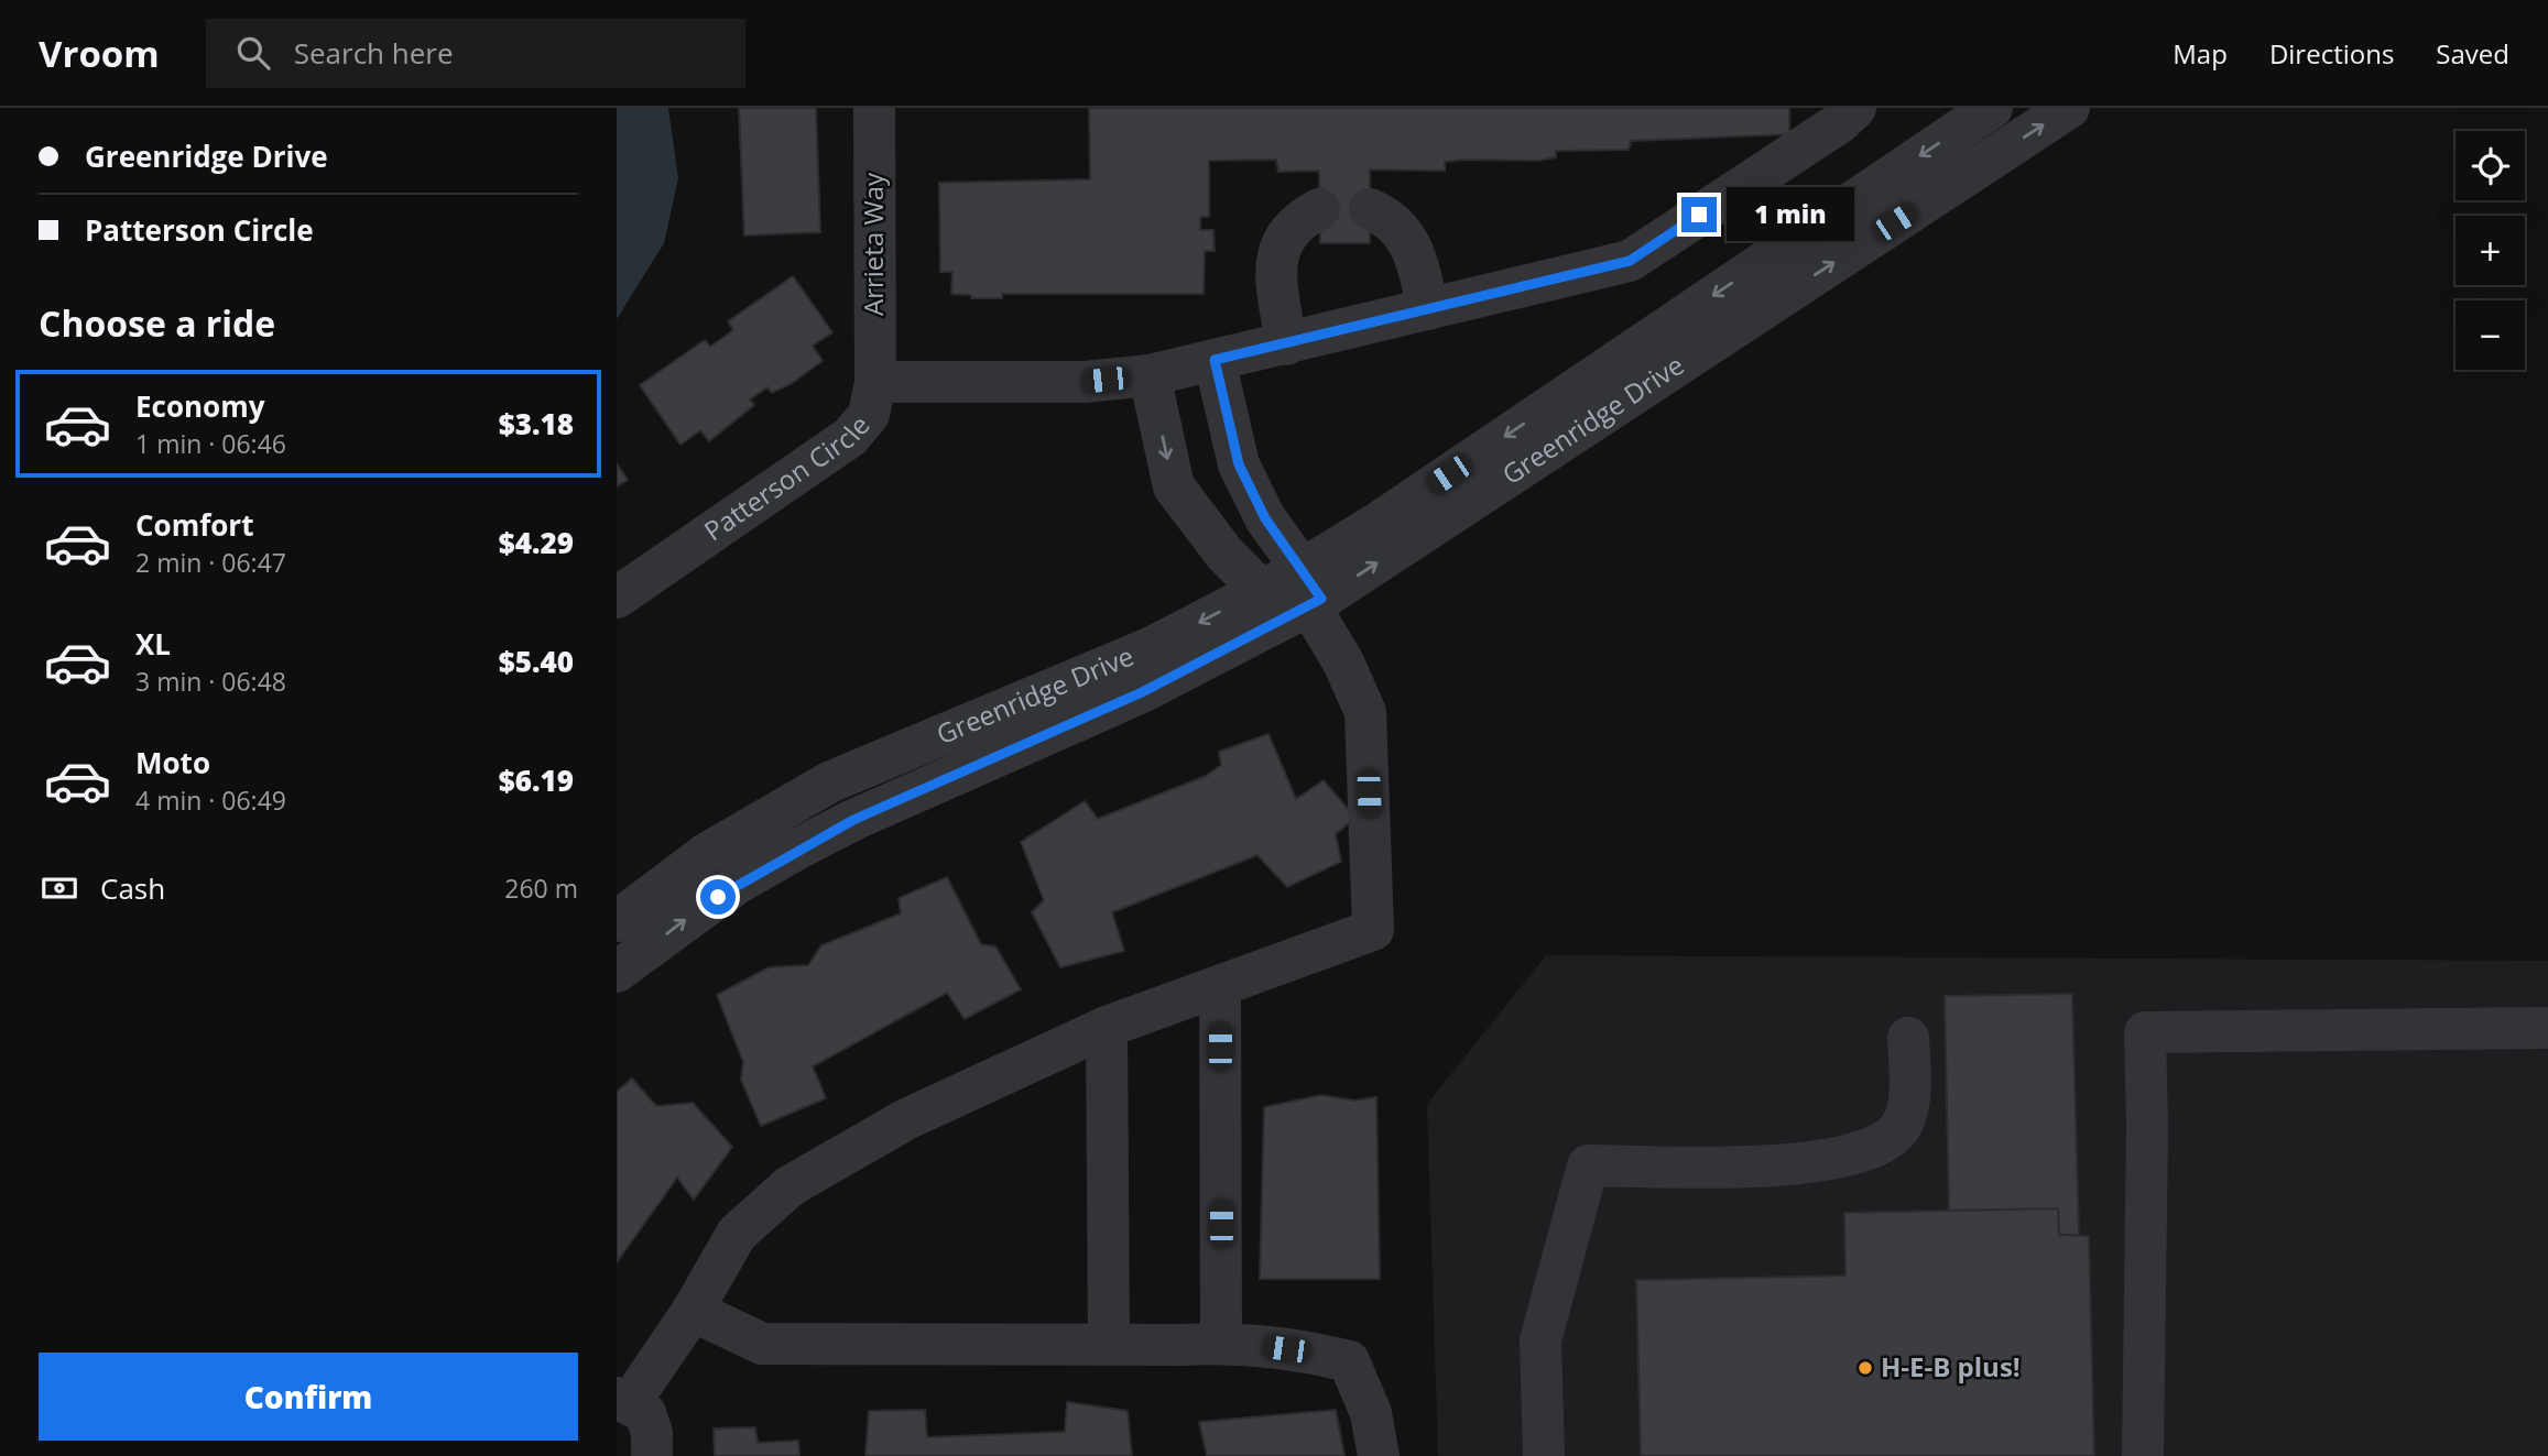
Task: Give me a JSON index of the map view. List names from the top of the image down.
{
  "streets": {
    "street": ["Arrieta Way", "Greenridge Drive", "Patterson Circle"]
  },
  "crossings": [
    ["Arrieta Way", "Patterson Circle"]
  ],
  "places": ["H-E-B plus!"],
  "page": {
    "header": "Vroom",
    "search": "Search here",
    "nav": ["Map", "Directions", "Saved"],
    "banner": ["Greenridge Drive", "Patterson Circle"],
    "map_buttons": ["+", "−"],
    "bubble": "1 min",
    "heading": "Choose a ride",
    "list": [
      {
        "name": "Economy",
        "note": "1 min · 06:46",
        "value": "$3.18"
      },
      {
        "name": "Comfort",
        "note": "2 min · 06:47",
        "value": "$4.29"
      },
      {
        "name": "XL",
        "note": "3 min · 06:48",
        "value": "$5.40"
      },
      {
        "name": "Moto",
        "note": "4 min · 06:49",
        "value": "$6.19"
      }
    ],
    "pay": ["Cash", "260 m"],
    "buttons": "Confirm"
  }
}
